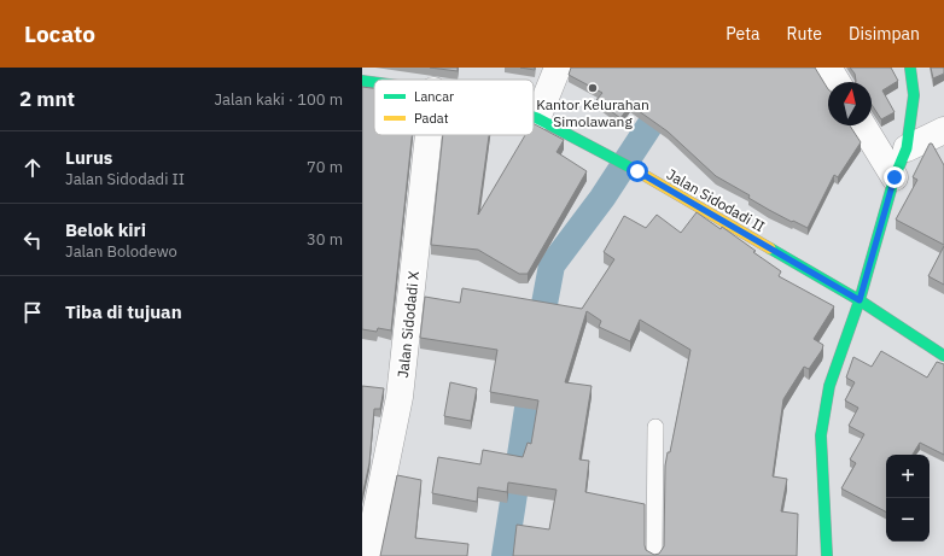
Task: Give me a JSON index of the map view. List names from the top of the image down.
{
  "streets": {
    "street": ["Jalan Sidodadi II", "Jalan Sidodadi X"]
  },
  "places": ["Kantor Kelurahan Simolawang"],
  "legend": ["Lancar", "Padat"],
  "north": "top",
  "page": {
    "header": "Locato",
    "nav": ["Peta", "Rute", "Disimpan"],
    "heading": ["2 mnt", "Jalan kaki · 100 m"],
    "list": [
      ["Lurus", "Jalan Sidodadi II", "70 m"],
      ["Belok kiri", "Jalan Bolodewo", "30 m"],
      "Tiba di tujuan"
    ],
    "map_buttons": ["+", "−"]
  }
}
